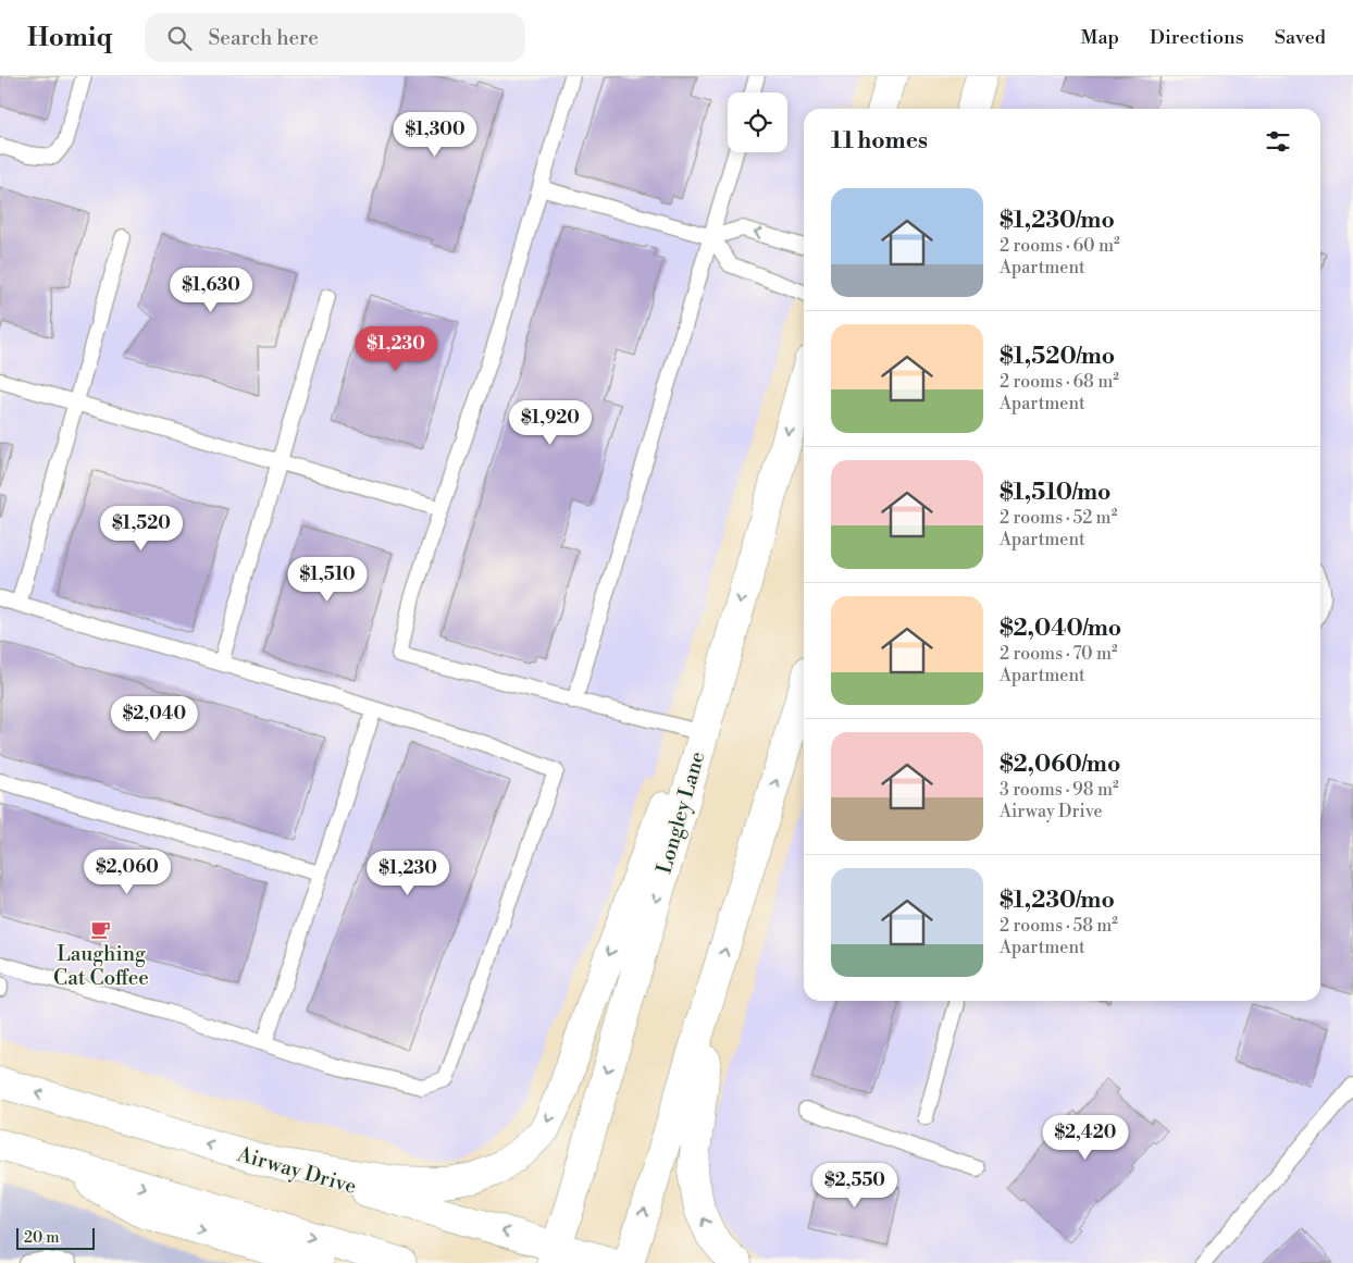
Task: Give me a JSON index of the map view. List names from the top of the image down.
{
  "streets": {
    "main road": ["Longley Lane", "Airway Drive"]
  },
  "crossings": [
    ["Longley Lane", "Airway Drive"]
  ],
  "places": {
    "cafe": ["Laughing Cat Coffee"]
  },
  "scale_bar": "20 m",
  "page": {
    "header": "Homiq",
    "search": "Search here",
    "nav": ["Map", "Directions", "Saved"],
    "heading": "11 homes",
    "price": [
      "$1,300",
      "$1,630",
      "$1,230",
      "$1,920",
      "$1,520",
      "$1,510",
      "$2,040",
      "$2,060",
      "$1,230",
      "$2,420",
      "$2,550"
    ],
    "list": [
      {
        "name": "$1,230/mo",
        "note": "2 rooms · 60 m² · Apartment"
      },
      {
        "name": "$1,520/mo",
        "note": "2 rooms · 68 m² · Apartment"
      },
      {
        "name": "$1,510/mo",
        "note": "2 rooms · 52 m² · Apartment"
      },
      {
        "name": "$2,040/mo",
        "note": "2 rooms · 70 m² · Apartment"
      },
      {
        "name": "$2,060/mo",
        "note": "3 rooms · 98 m² · Airway Drive"
      },
      {
        "name": "$1,230/mo",
        "note": "2 rooms · 58 m² · Apartment"
      }
    ],
    "scale": "20 m"
  }
}
